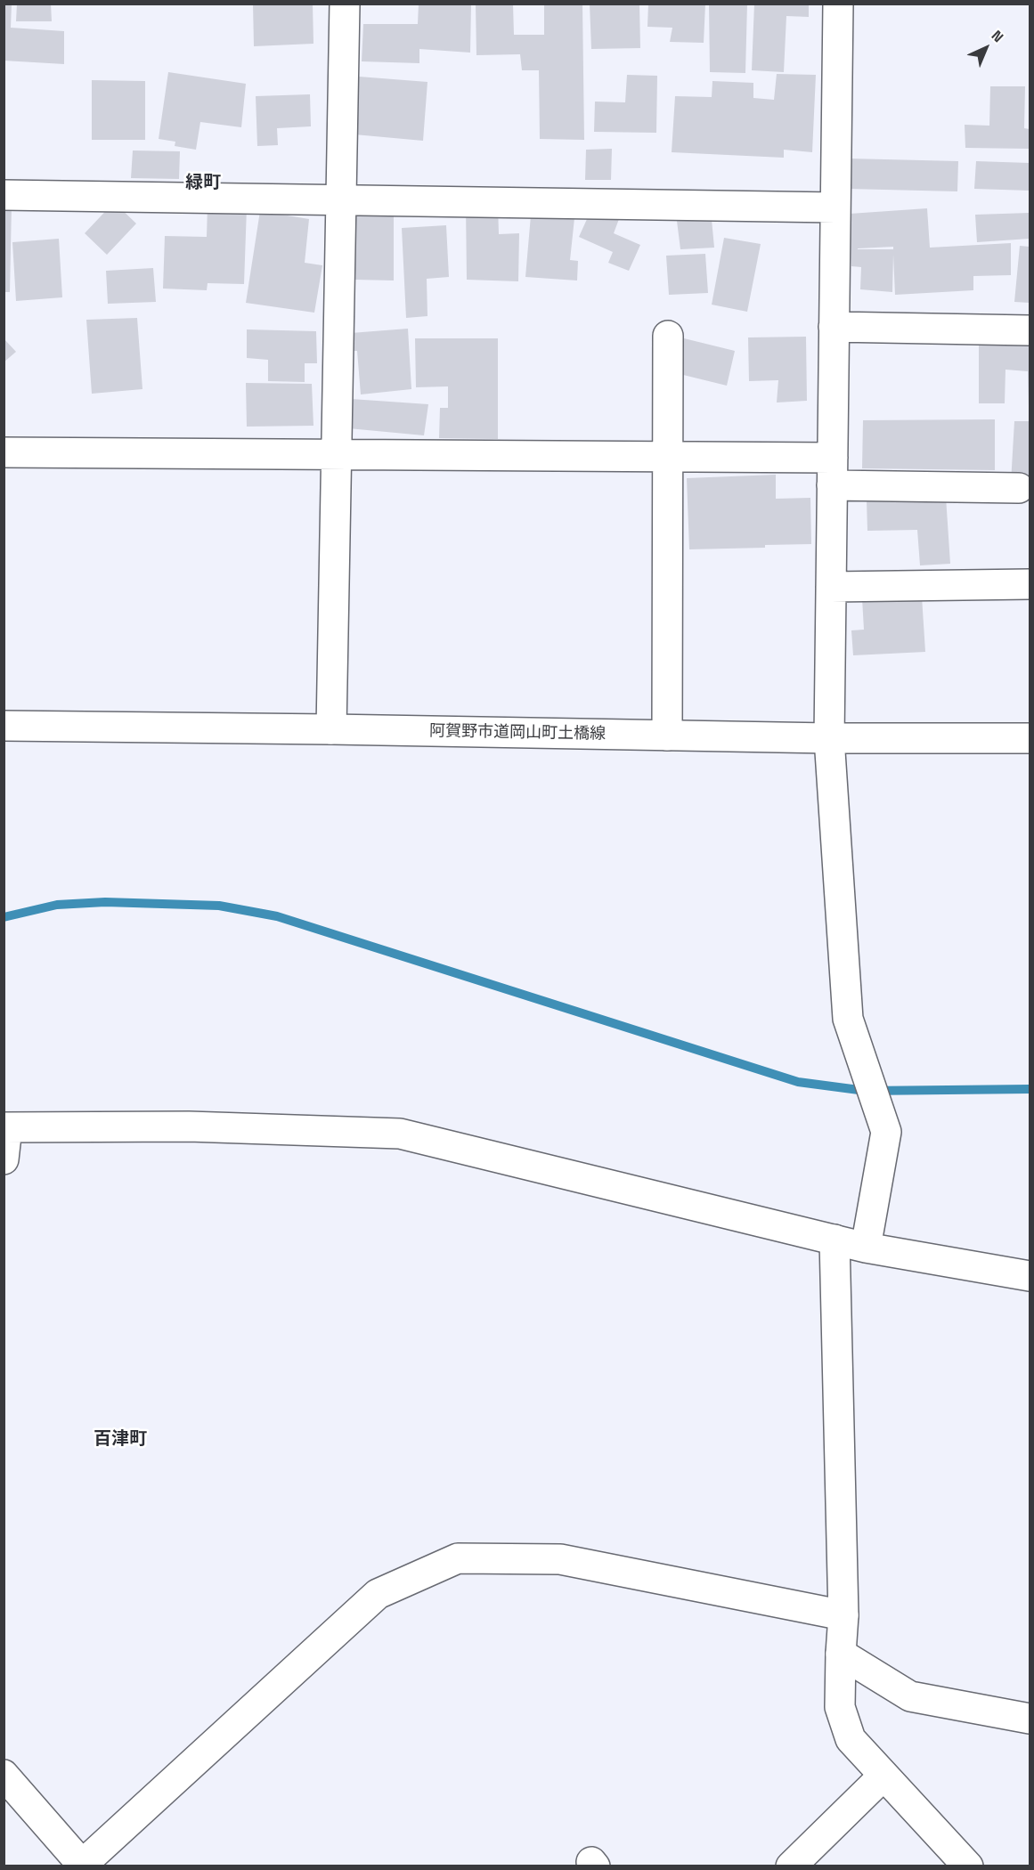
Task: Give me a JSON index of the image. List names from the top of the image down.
{
  "streets": {
    "street": ["阿賀野市道岡山町土橋線"]
  },
  "districts": ["緑町", "百津町"],
  "north": "top right"
}
